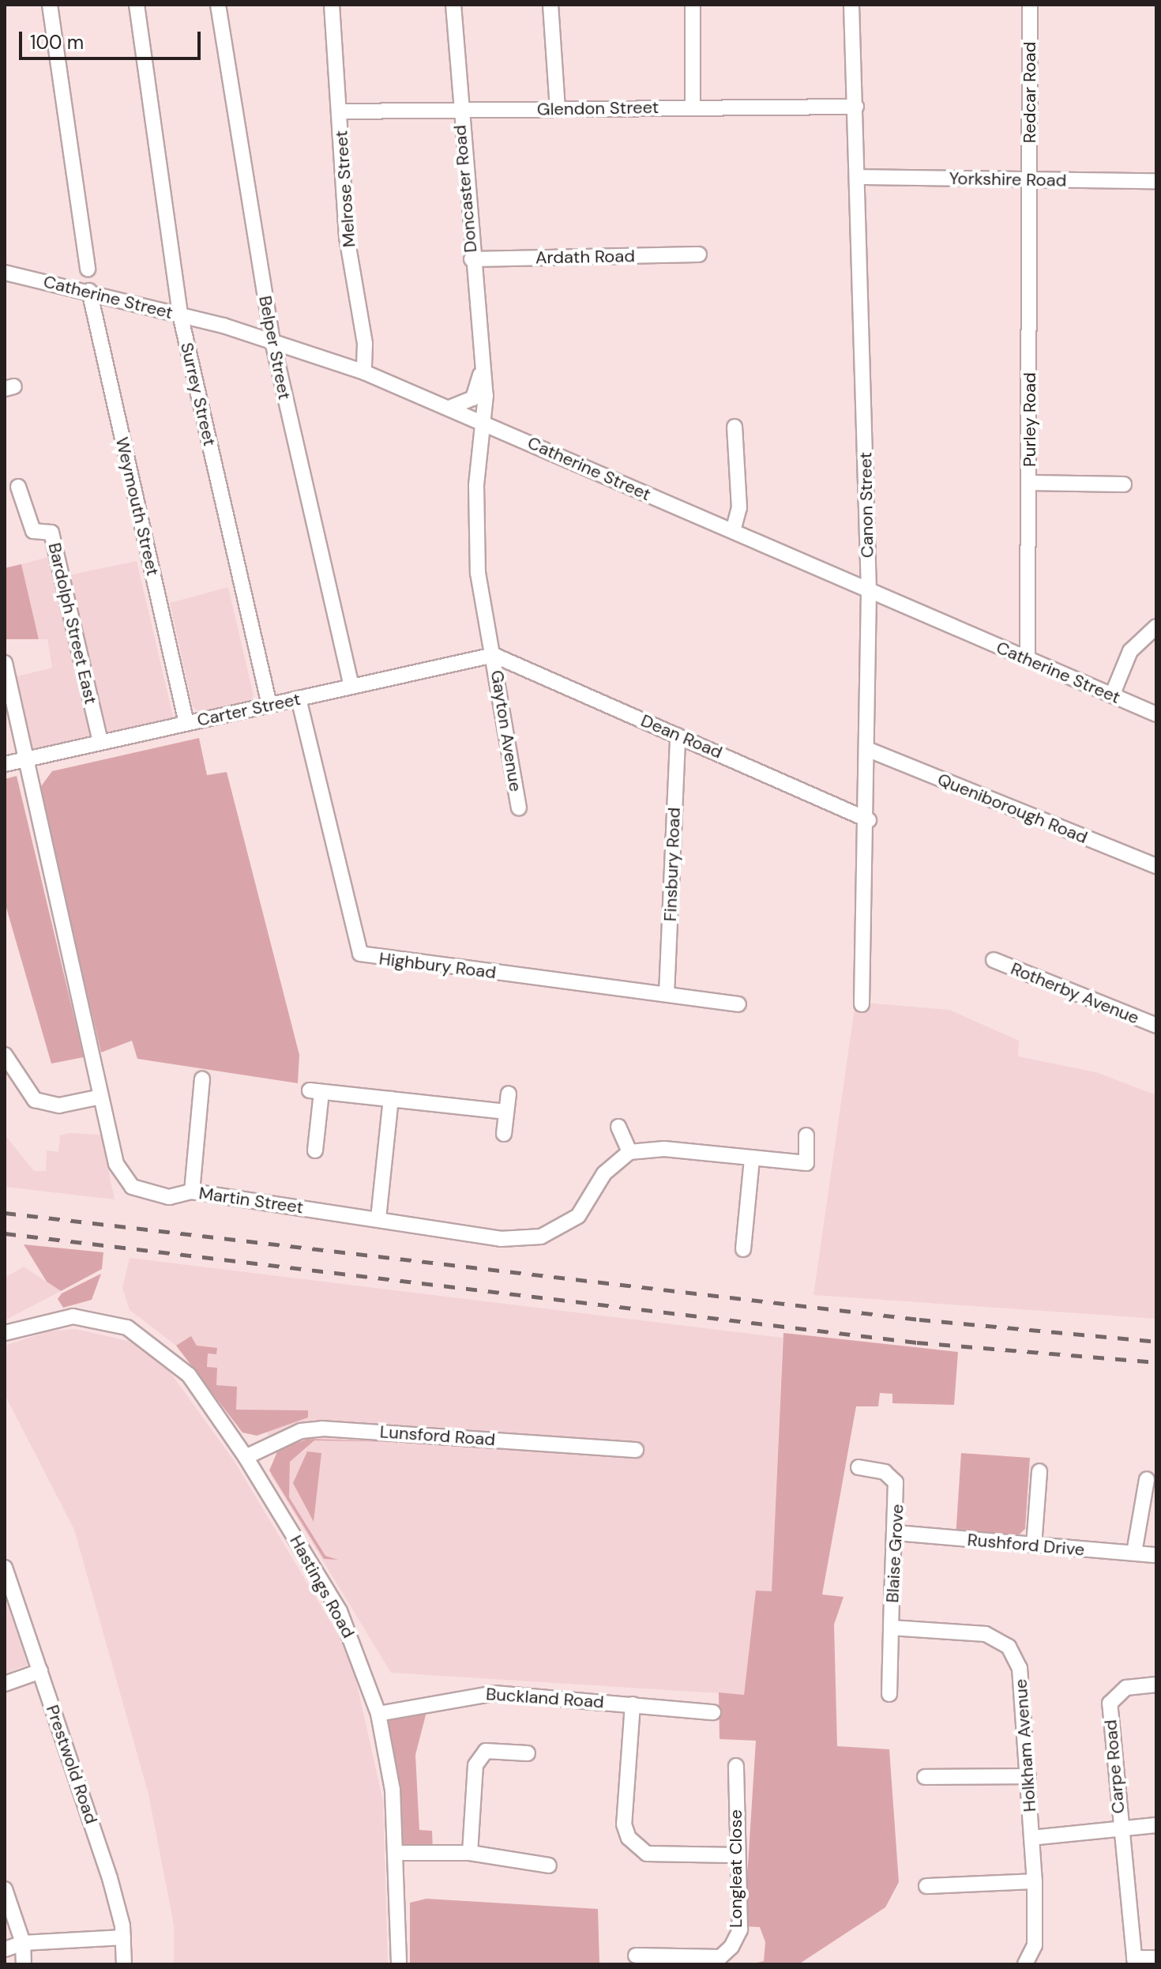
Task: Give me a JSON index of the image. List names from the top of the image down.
{
  "streets": {
    "street": [
      "Redcar Road",
      "Glendon Street",
      "Yorkshire Road",
      "Melrose Street",
      "Doncaster Road",
      "Ardath Road",
      "Catherine Street",
      "Belper Street",
      "Surrey Street",
      "Purley Road",
      "Canon Street",
      "Weymouth Street",
      "Bardolph Street East",
      "Carter Street",
      "Gayton Avenue",
      "Dean Road",
      "Queniborough Road",
      "Finsbury Road",
      "Highbury Road",
      "Rotherby Avenue",
      "Martin Street",
      "Lunsford Road",
      "Rushford Drive",
      "Blaise Grove",
      "Hastings Road",
      "Buckland Road",
      "Holkham Avenue",
      "Prestwold Road",
      "Carpe Road",
      "Longleat Close"
    ]
  },
  "crossings": [
    ["Redcar Road", "Yorkshire Road"],
    ["Redcar Road", "Purley Road"],
    ["Glendon Street", "Melrose Street"],
    ["Glendon Street", "Doncaster Road"],
    ["Glendon Street", "Canon Street"],
    ["Yorkshire Road", "Purley Road"],
    ["Yorkshire Road", "Canon Street"],
    ["Melrose Street", "Catherine Street"],
    ["Doncaster Road", "Ardath Road"],
    ["Doncaster Road", "Catherine Street"],
    ["Doncaster Road", "Gayton Avenue"],
    ["Catherine Street", "Belper Street"],
    ["Catherine Street", "Surrey Street"],
    ["Catherine Street", "Purley Road"],
    ["Catherine Street", "Canon Street"],
    ["Catherine Street", "Weymouth Street"],
    ["Catherine Street", "Gayton Avenue"],
    ["Belper Street", "Carter Street"],
    ["Surrey Street", "Carter Street"],
    ["Canon Street", "Dean Road"],
    ["Canon Street", "Queniborough Road"],
    ["Weymouth Street", "Carter Street"],
    ["Bardolph Street East", "Carter Street"],
    ["Carter Street", "Gayton Avenue"],
    ["Carter Street", "Dean Road"],
    ["Carter Street", "Highbury Road"],
    ["Carter Street", "Martin Street"],
    ["Gayton Avenue", "Dean Road"],
    ["Dean Road", "Finsbury Road"],
    ["Finsbury Road", "Highbury Road"],
    ["Lunsford Road", "Hastings Road"],
    ["Rushford Drive", "Blaise Grove"],
    ["Blaise Grove", "Holkham Avenue"],
    ["Hastings Road", "Buckland Road"],
    ["Holkham Avenue", "Carpe Road"]
  ],
  "scale_bar": "100 m"
}
